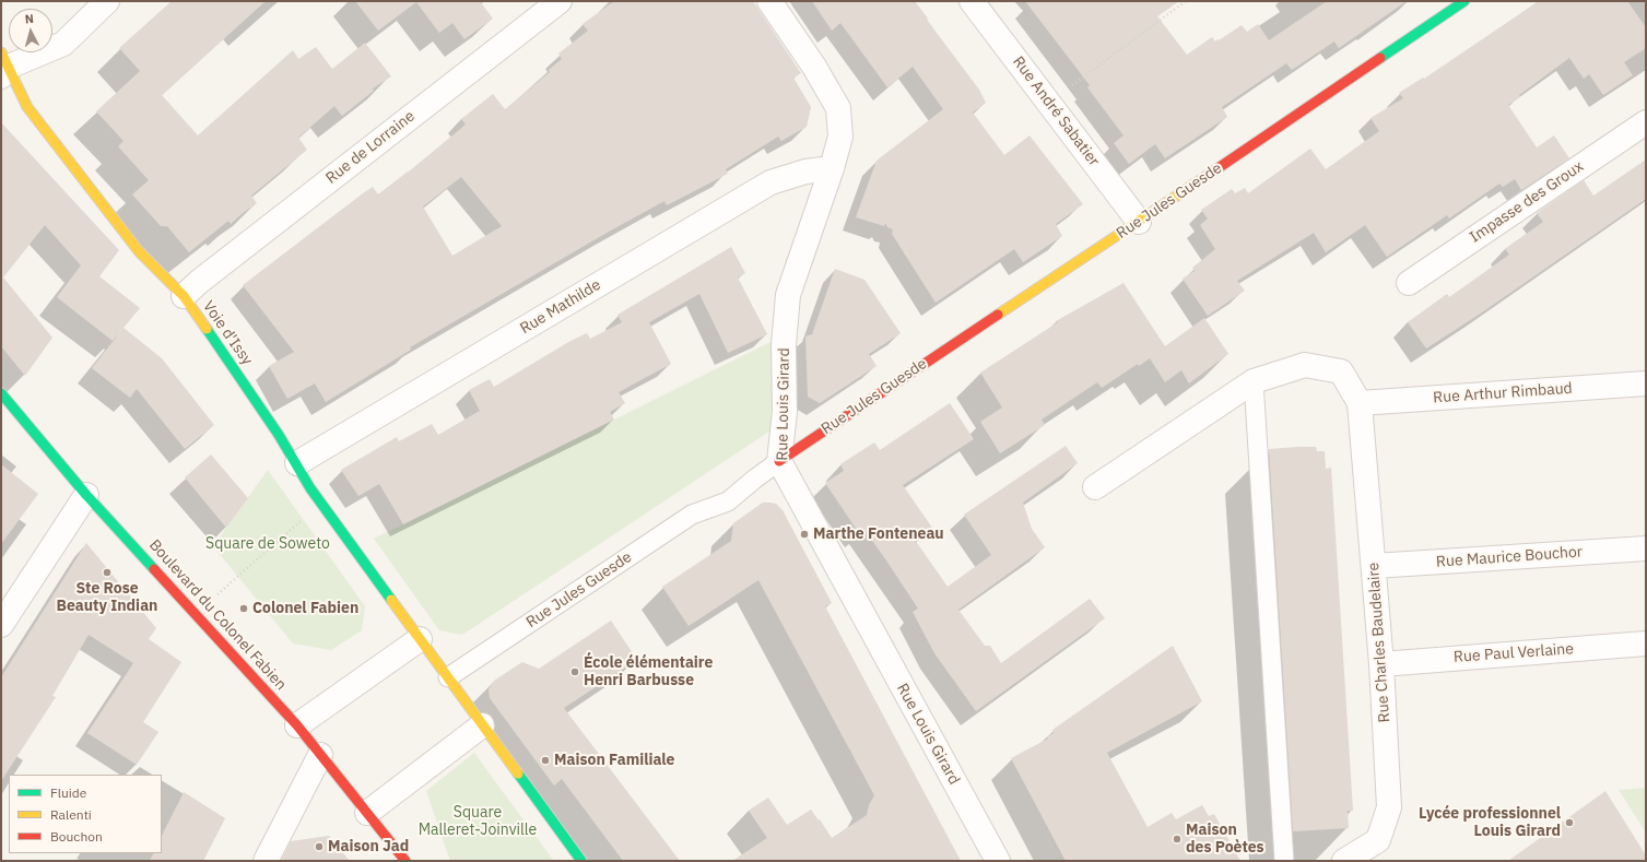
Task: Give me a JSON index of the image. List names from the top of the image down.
{
  "streets": {
    "street": [
      "Rue André Sabatier",
      "Rue de Lorraine",
      "Rue Jules Guesde",
      "Impasse des Groux",
      "Rue Mathilde",
      "Voie d'Issy",
      "Rue Arthur Rimbaud",
      "Rue Louis Girard",
      "Rue Maurice Bouchor",
      "Boulevard du Colonel Fabien",
      "Rue Charles Baudelaire",
      "Rue Paul Verlaine"
    ]
  },
  "crossings": [
    ["Rue André Sabatier", "Rue Jules Guesde"],
    ["Rue de Lorraine", "Voie d'Issy"],
    ["Rue Jules Guesde", "Rue Louis Girard"],
    ["Rue Mathilde", "Voie d'Issy"],
    ["Rue Mathilde", "Rue Louis Girard"],
    ["Rue Arthur Rimbaud", "Rue Charles Baudelaire"],
    ["Rue Maurice Bouchor", "Rue Charles Baudelaire"],
    ["Rue Charles Baudelaire", "Rue Paul Verlaine"]
  ],
  "parks": ["Square de Soweto", "Square Malleret-Joinville"],
  "places": [
    "Marthe Fonteneau",
    "Ste Rose Beauty Indian",
    "Colonel Fabien",
    "École élémentaire Henri Barbusse",
    "Maison Familiale",
    "Lycée professionnel Louis Girard",
    "Maison des Poètes",
    "Maison Jad"
  ],
  "legend": ["Fluide", "Ralenti", "Bouchon"],
  "north": "top"
}
